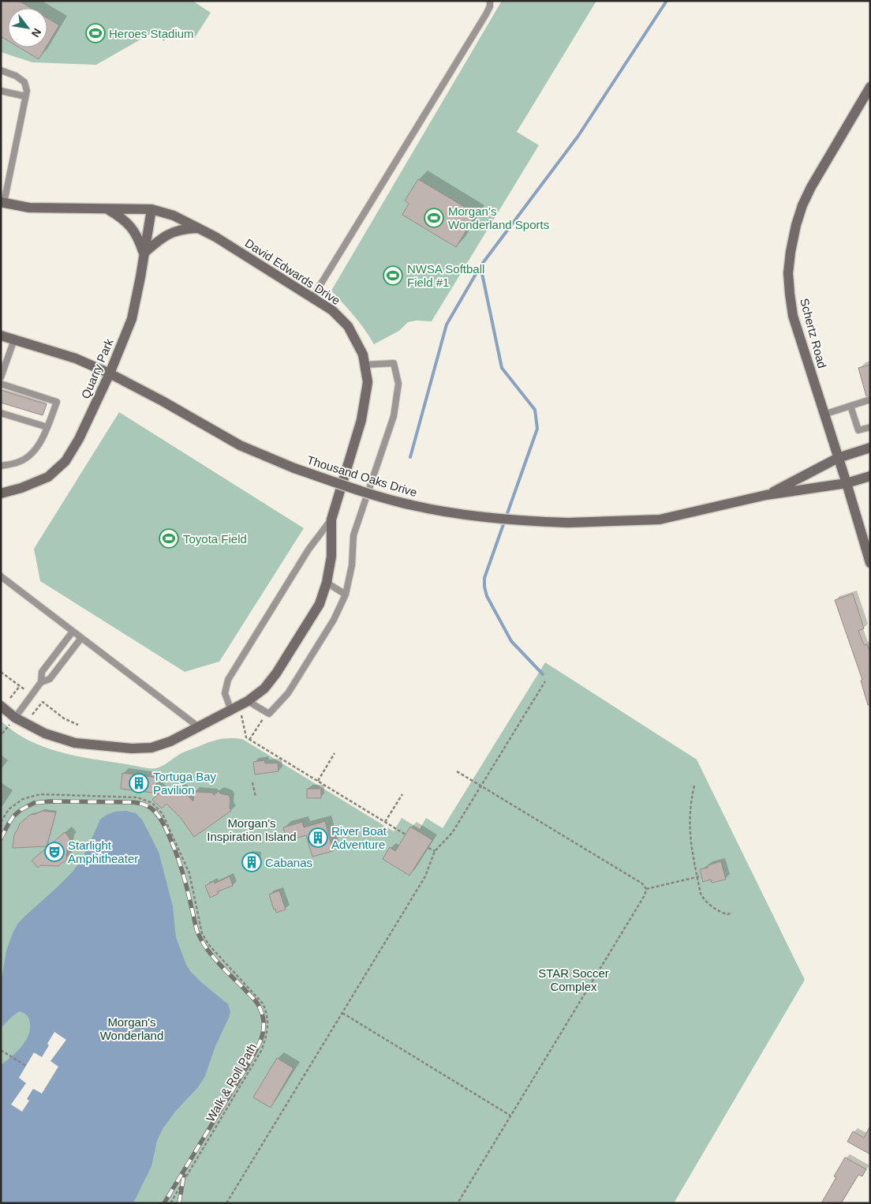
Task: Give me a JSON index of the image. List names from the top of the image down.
{
  "streets": {
    "street": [
      "David Edwards Drive",
      "Schertz Road",
      "Quarry Park",
      "Thousand Oaks Drive"
    ],
    "path": ["Walk & Roll Path"]
  },
  "crossings": [
    ["David Edwards Drive", "Quarry Park"],
    ["Schertz Road", "Thousand Oaks Drive"],
    ["Quarry Park", "Thousand Oaks Drive"]
  ],
  "parks": ["Morgan's Inspiration Island", "STAR Soccer Complex", "Morgan's Wonderland"],
  "places": {
    "sports": [
      "Heroes Stadium",
      "Morgan’s Wonderland Sports",
      "NWSA Softball Field #1",
      "Toyota Field"
    ],
    "building": ["Tortuga Bay Pavilion", "River Boat Adventure", "Cabanas"],
    "theatre": ["Starlight Amphitheater"]
  },
  "north": "bottom right"
}
